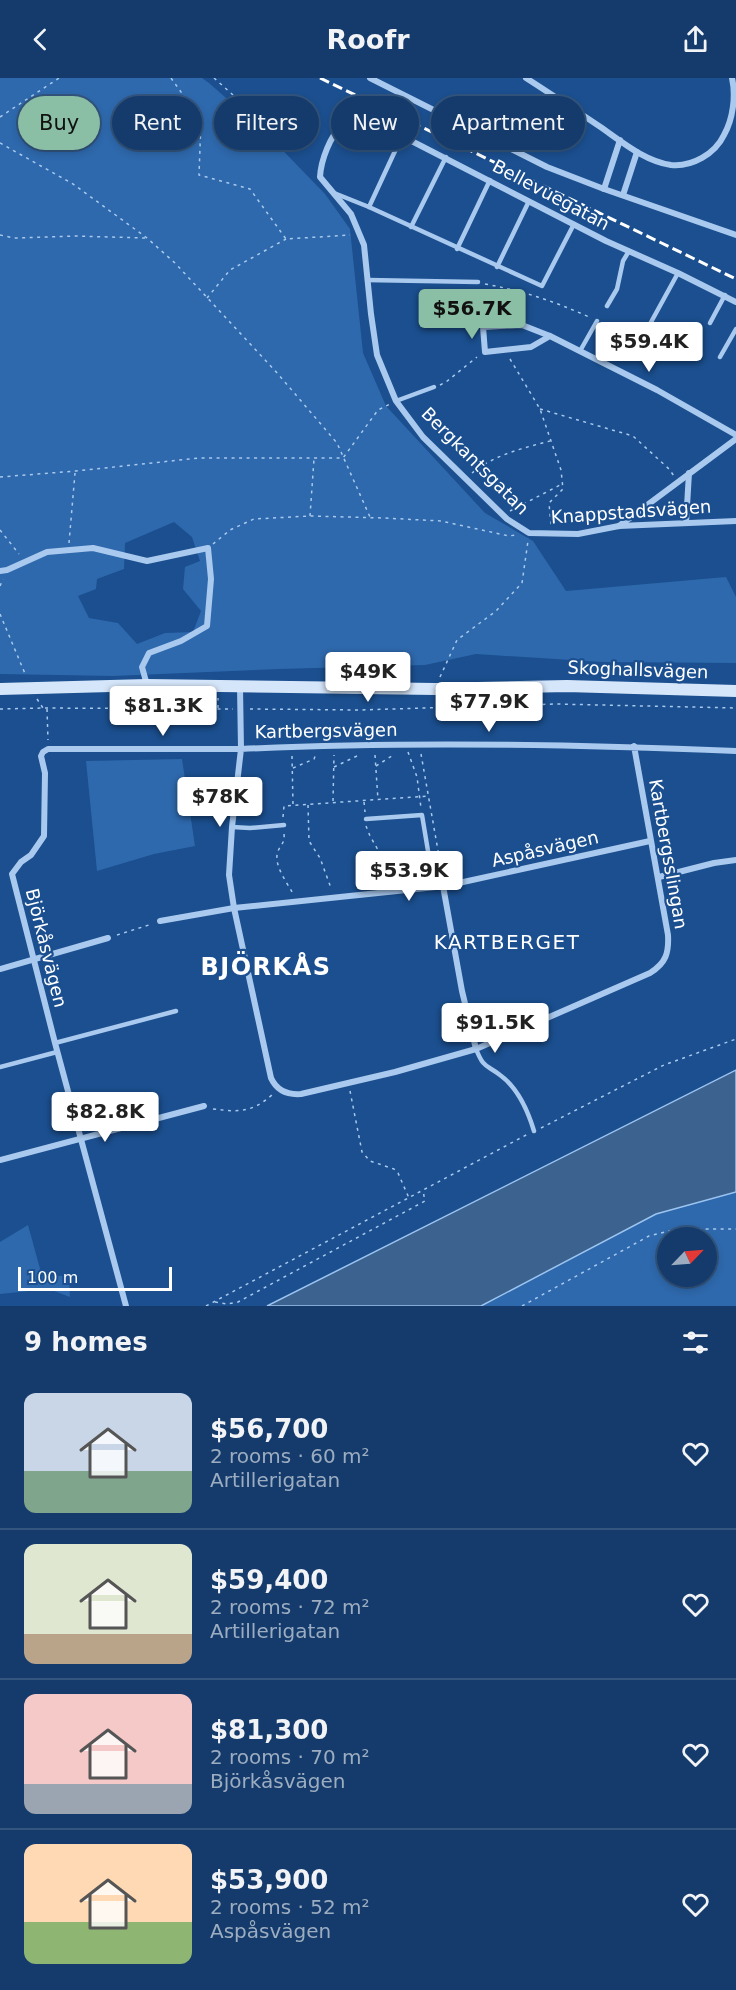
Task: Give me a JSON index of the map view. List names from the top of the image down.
{
  "streets": {
    "main road": ["Skoghallsvägen"],
    "street": [
      "Bellevuegatan",
      "Bergkantsgatan",
      "Knappstadsvägen",
      "Kartbergsvägen",
      "Aspåsvägen",
      "Kartbergsslingan",
      "Björkåsvägen"
    ]
  },
  "crossings": [
    ["Bellevuegatan", "Bergkantsgatan"],
    ["Bergkantsgatan", "Knappstadsvägen"],
    ["Kartbergsvägen", "Kartbergsslingan"],
    ["Aspåsvägen", "Kartbergsslingan"]
  ],
  "districts": ["KARTBERGET", "BJÖRKÅS"],
  "scale_bar": "100 m",
  "north": "top right",
  "page": {
    "header": "Roofr",
    "chip": [
      "Buy",
      "Rent",
      "Filters",
      "New",
      "Apartment"
    ],
    "price": [
      "$56.7K",
      "$59.4K",
      "$49K",
      "$77.9K",
      "$81.3K",
      "$78K",
      "$53.9K",
      "$91.5K",
      "$82.8K"
    ],
    "scale": "100 m",
    "heading": "9 homes",
    "list": [
      {
        "name": "$56,700",
        "note": "2 rooms · 60 m² · Artillerigatan"
      },
      {
        "name": "$59,400",
        "note": "2 rooms · 72 m² · Artillerigatan"
      },
      {
        "name": "$81,300",
        "note": "2 rooms · 70 m² · Björkåsvägen"
      },
      {
        "name": "$53,900",
        "note": "2 rooms · 52 m² · Aspåsvägen"
      }
    ]
  }
}
